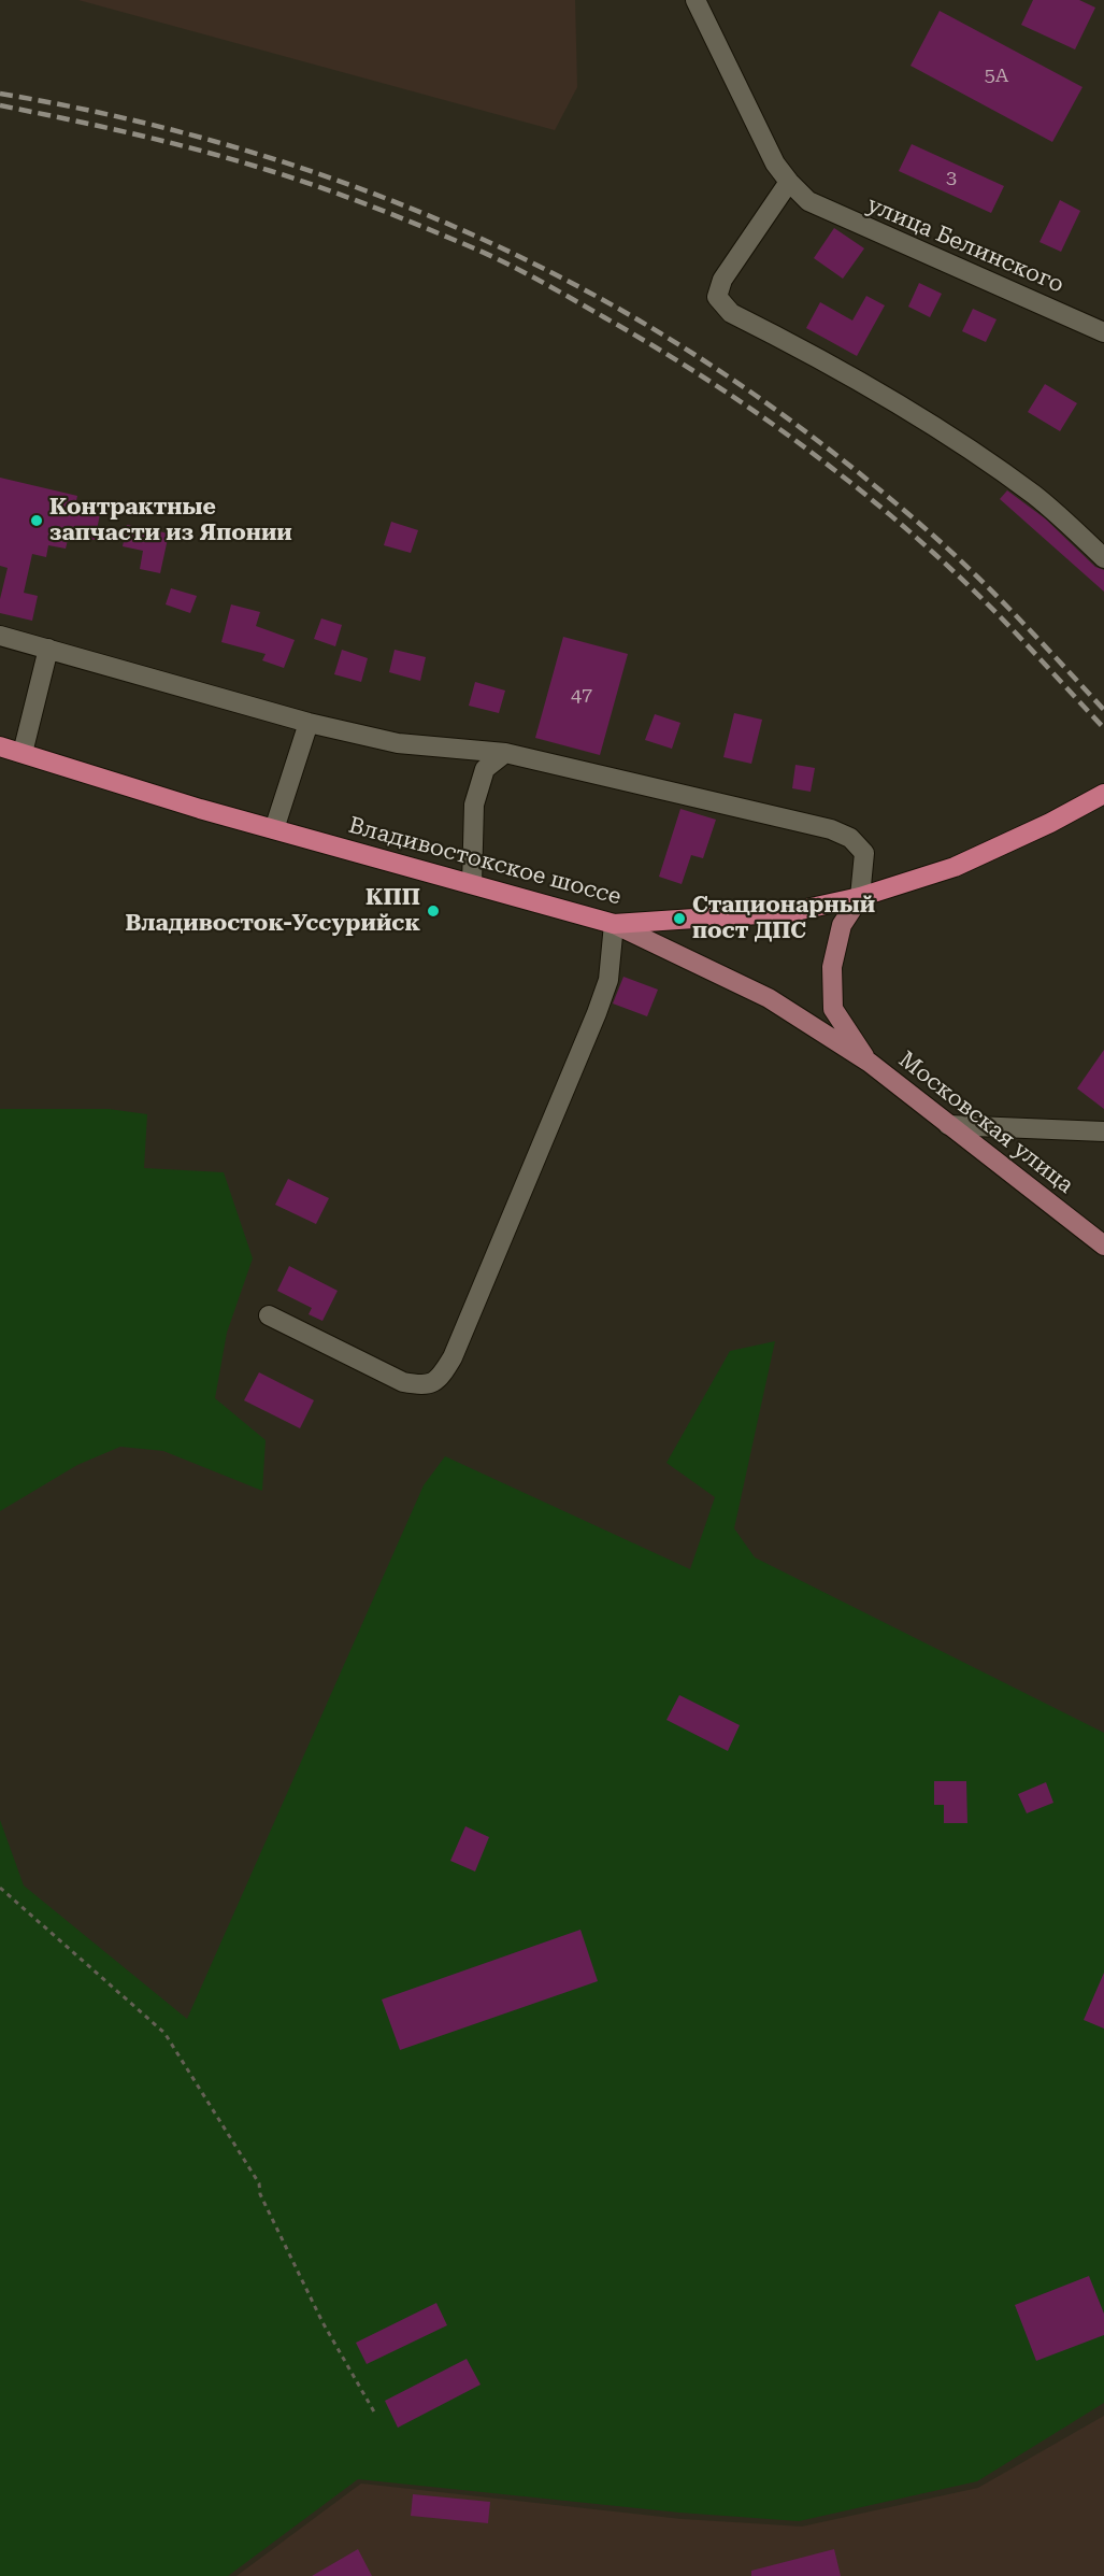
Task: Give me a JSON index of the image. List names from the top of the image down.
{
  "streets": {
    "highway": ["Владивостокское шоссе"],
    "main road": ["Московская улица"],
    "street": ["улица Белинского"]
  },
  "crossings": [
    ["Владивостокское шоссе", "Московская улица"]
  ],
  "places": ["Контрактные запчасти из Японии", "КПП Владивосток-Уссурийск", "Стационарный пост ДПС"],
  "house_numbers": ["5А", "3", "47"]
}
